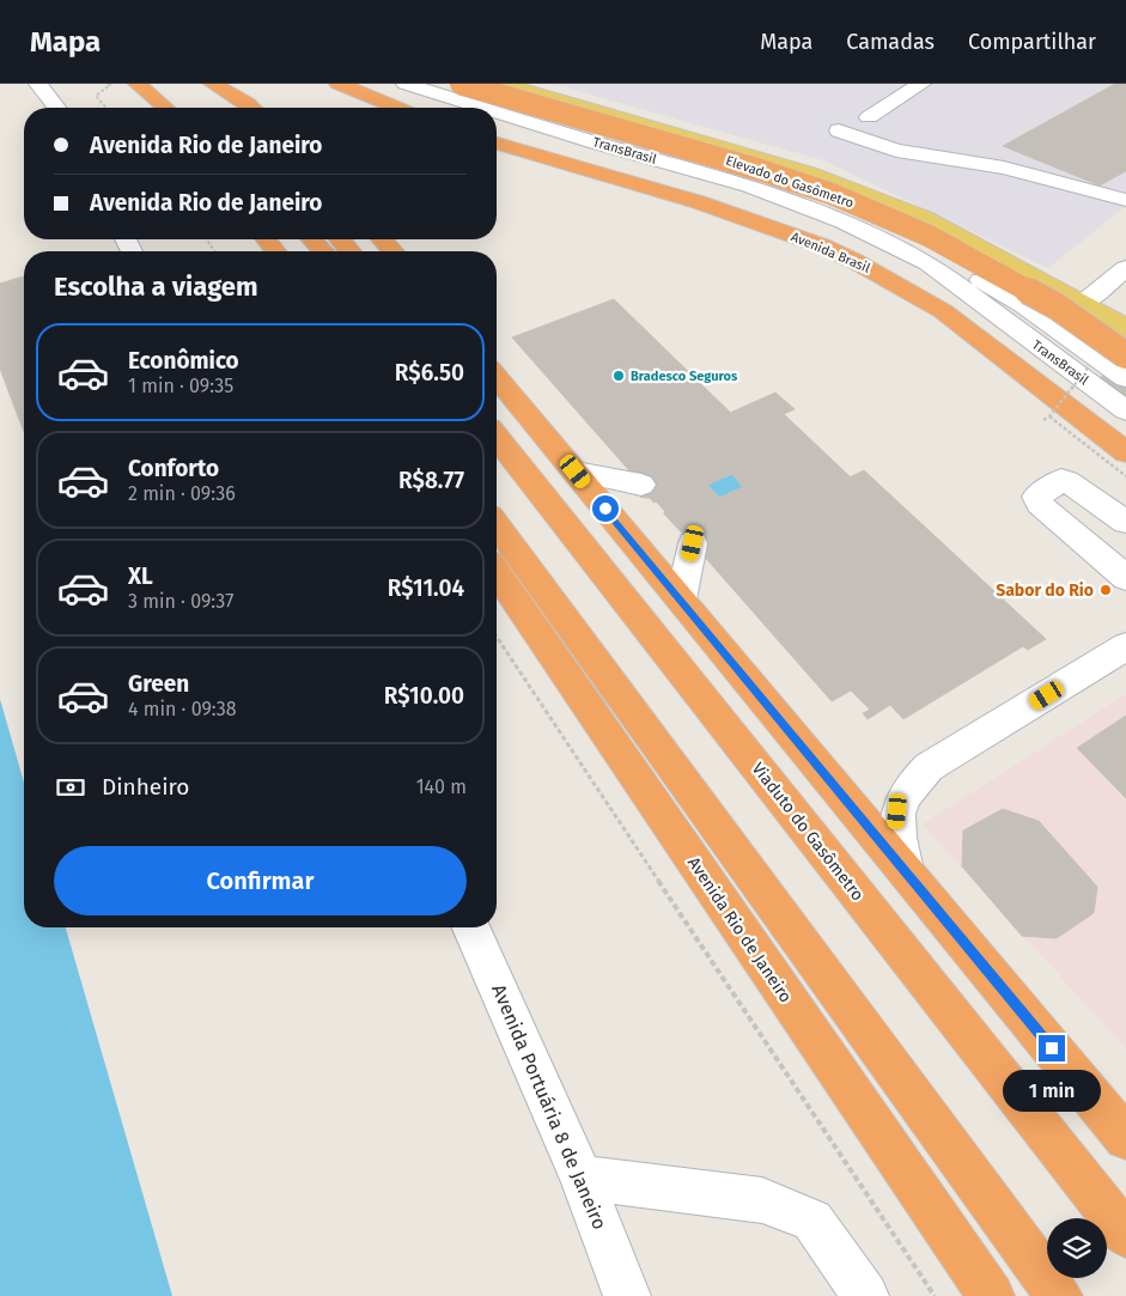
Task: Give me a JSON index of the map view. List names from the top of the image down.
{
  "streets": {
    "highway": [
      "Elevado do Gasômetro",
      "Avenida Brasil",
      "Viaduto do Gasômetro",
      "Avenida Rio de Janeiro"
    ],
    "street": ["TransBrasil", "Avenida Portuária 8 de Janeiro"]
  },
  "places": ["Bradesco Seguros", "Sabor do Rio"],
  "page": {
    "header": "Mapa",
    "nav": ["Mapa", "Camadas", "Compartilhar"],
    "banner": ["Avenida Rio de Janeiro", "Avenida Rio de Janeiro"],
    "heading": "Escolha a viagem",
    "list": [
      {
        "name": "Econômico",
        "note": "1 min · 09:35",
        "value": "R$6.50"
      },
      {
        "name": "Conforto",
        "note": "2 min · 09:36",
        "value": "R$8.77"
      },
      {
        "name": "XL",
        "note": "3 min · 09:37",
        "value": "R$11.04"
      },
      {
        "name": "Green",
        "note": "4 min · 09:38",
        "value": "R$10.00"
      }
    ],
    "pay": ["Dinheiro", "140 m"],
    "buttons": "Confirmar",
    "bubble": "1 min"
  }
}
